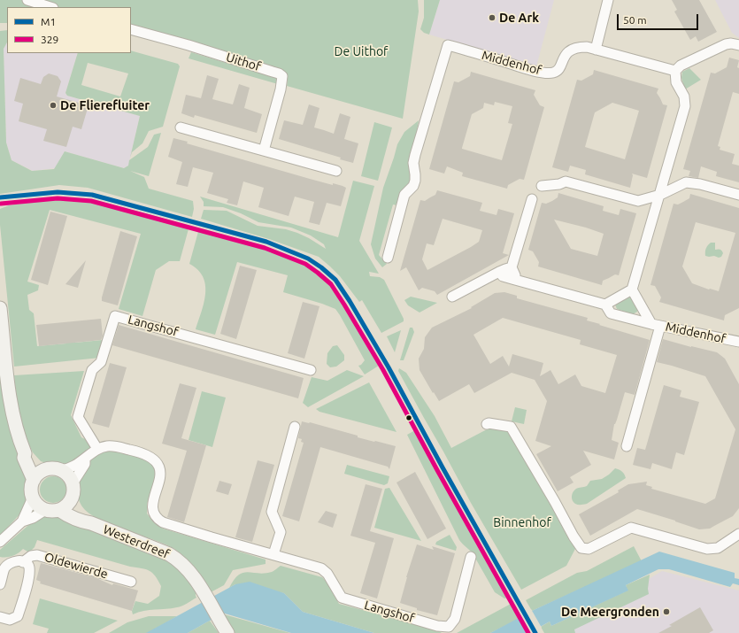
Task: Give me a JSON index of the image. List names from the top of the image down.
{
  "streets": {
    "main road": ["Westerdreef"],
    "street": [
      "Uithof",
      "Middenhof",
      "Langshof",
      "Oldewierde"
    ]
  },
  "parks": ["De Uithof", "Binnenhof"],
  "places": ["De Ark", "De Flierefluiter", "De Meergronden"],
  "lines": ["transit line M1", "transit line 329"],
  "legend": ["M1", "329"],
  "scale_bar": "50 m"
}
